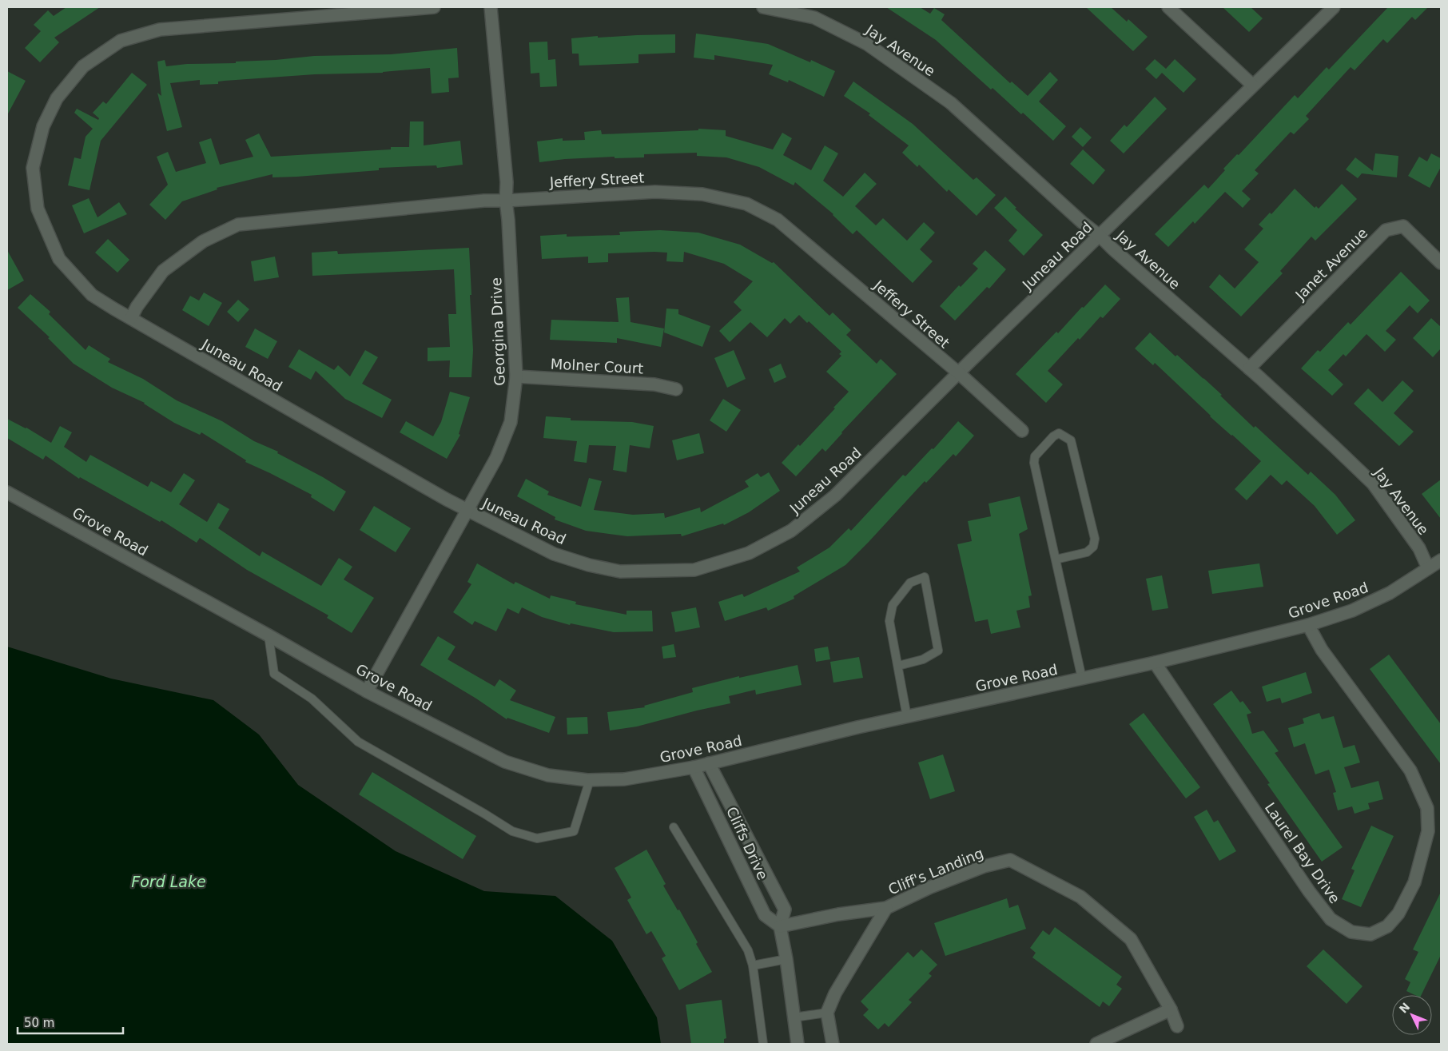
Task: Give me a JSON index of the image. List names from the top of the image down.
{
  "streets": {
    "street": [
      "Jay Avenue",
      "Jeffery Street",
      "Juneau Road",
      "Janet Avenue",
      "Georgina Drive",
      "Molner Court",
      "Grove Road",
      "Cliffs Drive",
      "Laurel Bay Drive",
      "Cliff's Landing"
    ]
  },
  "crossings": [
    ["Jay Avenue", "Juneau Road"],
    ["Jay Avenue", "Janet Avenue"],
    ["Jay Avenue", "Grove Road"],
    ["Jeffery Street", "Juneau Road"],
    ["Jeffery Street", "Georgina Drive"],
    ["Juneau Road", "Georgina Drive"],
    ["Georgina Drive", "Molner Court"],
    ["Georgina Drive", "Grove Road"],
    ["Grove Road", "Cliffs Drive"],
    ["Grove Road", "Laurel Bay Drive"],
    ["Cliffs Drive", "Cliff's Landing"]
  ],
  "water": ["Ford Lake"],
  "scale_bar": "50 m",
  "north": "top left"
}
